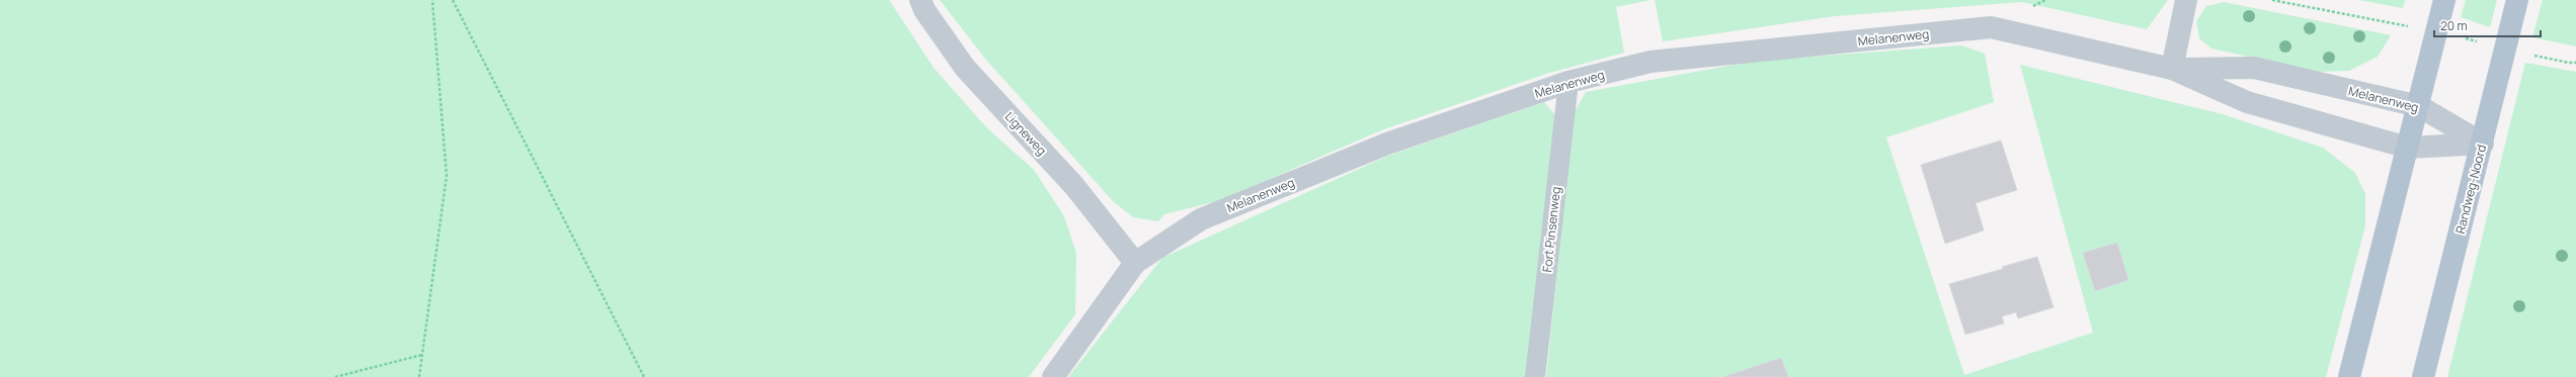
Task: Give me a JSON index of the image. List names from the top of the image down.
{
  "streets": {
    "main road": ["Randweg-Noord"],
    "street": ["Melanenweg", "Ligneweg"],
    "lane": ["Fort Pinsenweg"]
  },
  "crossings": [
    ["Melanenweg", "Ligneweg"],
    ["Melanenweg", "Randweg-Noord"],
    ["Melanenweg", "Fort Pinsenweg"]
  ],
  "scale_bar": "20 m"
}
